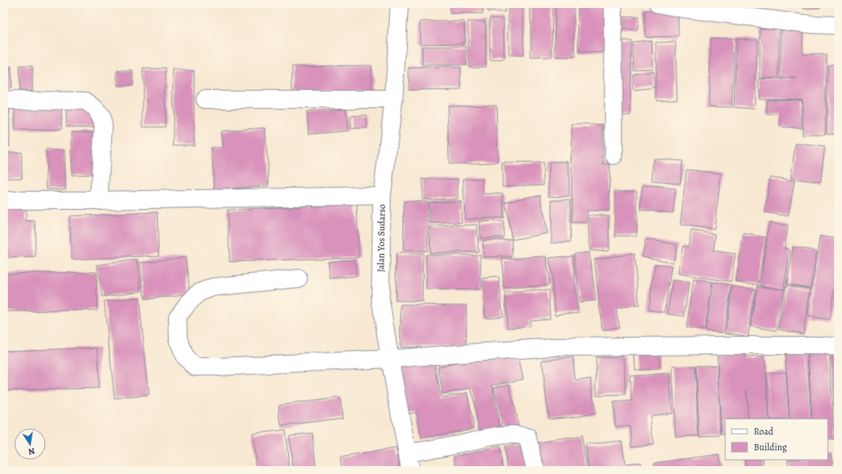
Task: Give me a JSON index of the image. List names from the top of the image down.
{
  "streets": {
    "street": ["Jalan Yos Sudarso"]
  },
  "legend": ["Road", "Building"],
  "north": "bottom"
}
